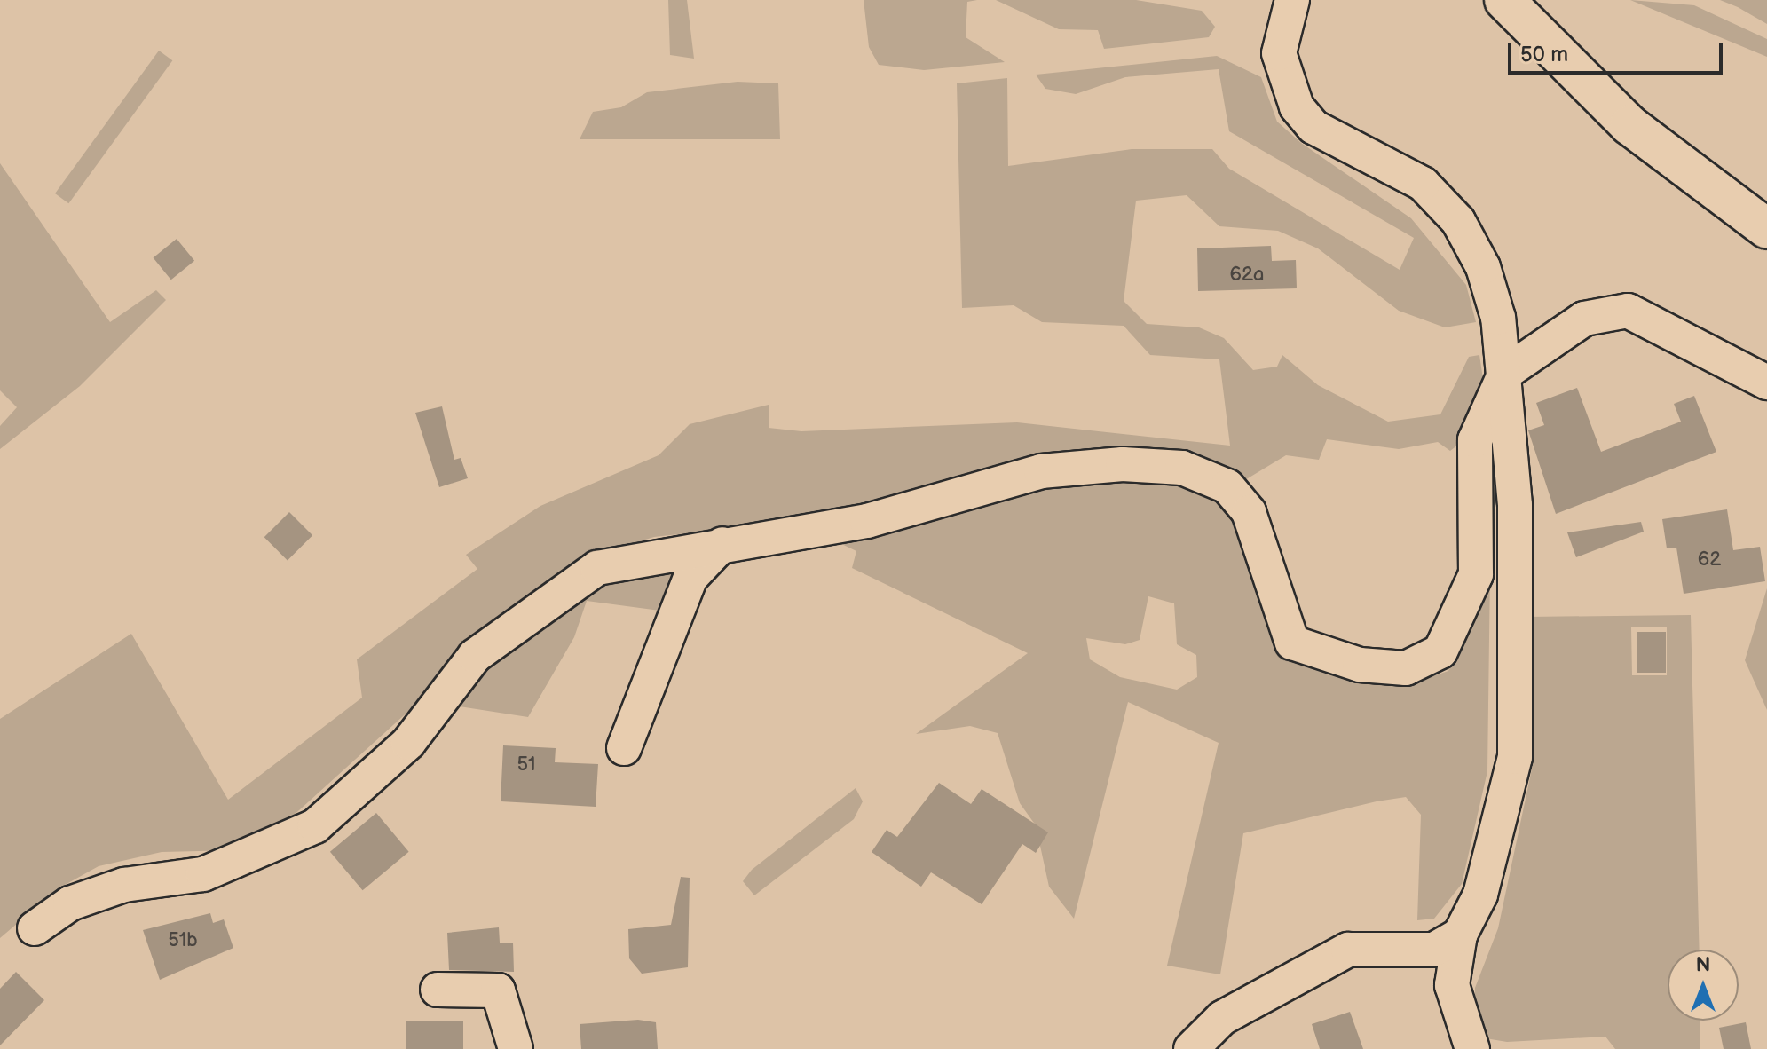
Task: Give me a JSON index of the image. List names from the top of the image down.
{
  "house_numbers": [
    "62a",
    "62",
    "51",
    "51b"
  ],
  "scale_bar": "50 m",
  "north": "top"
}
